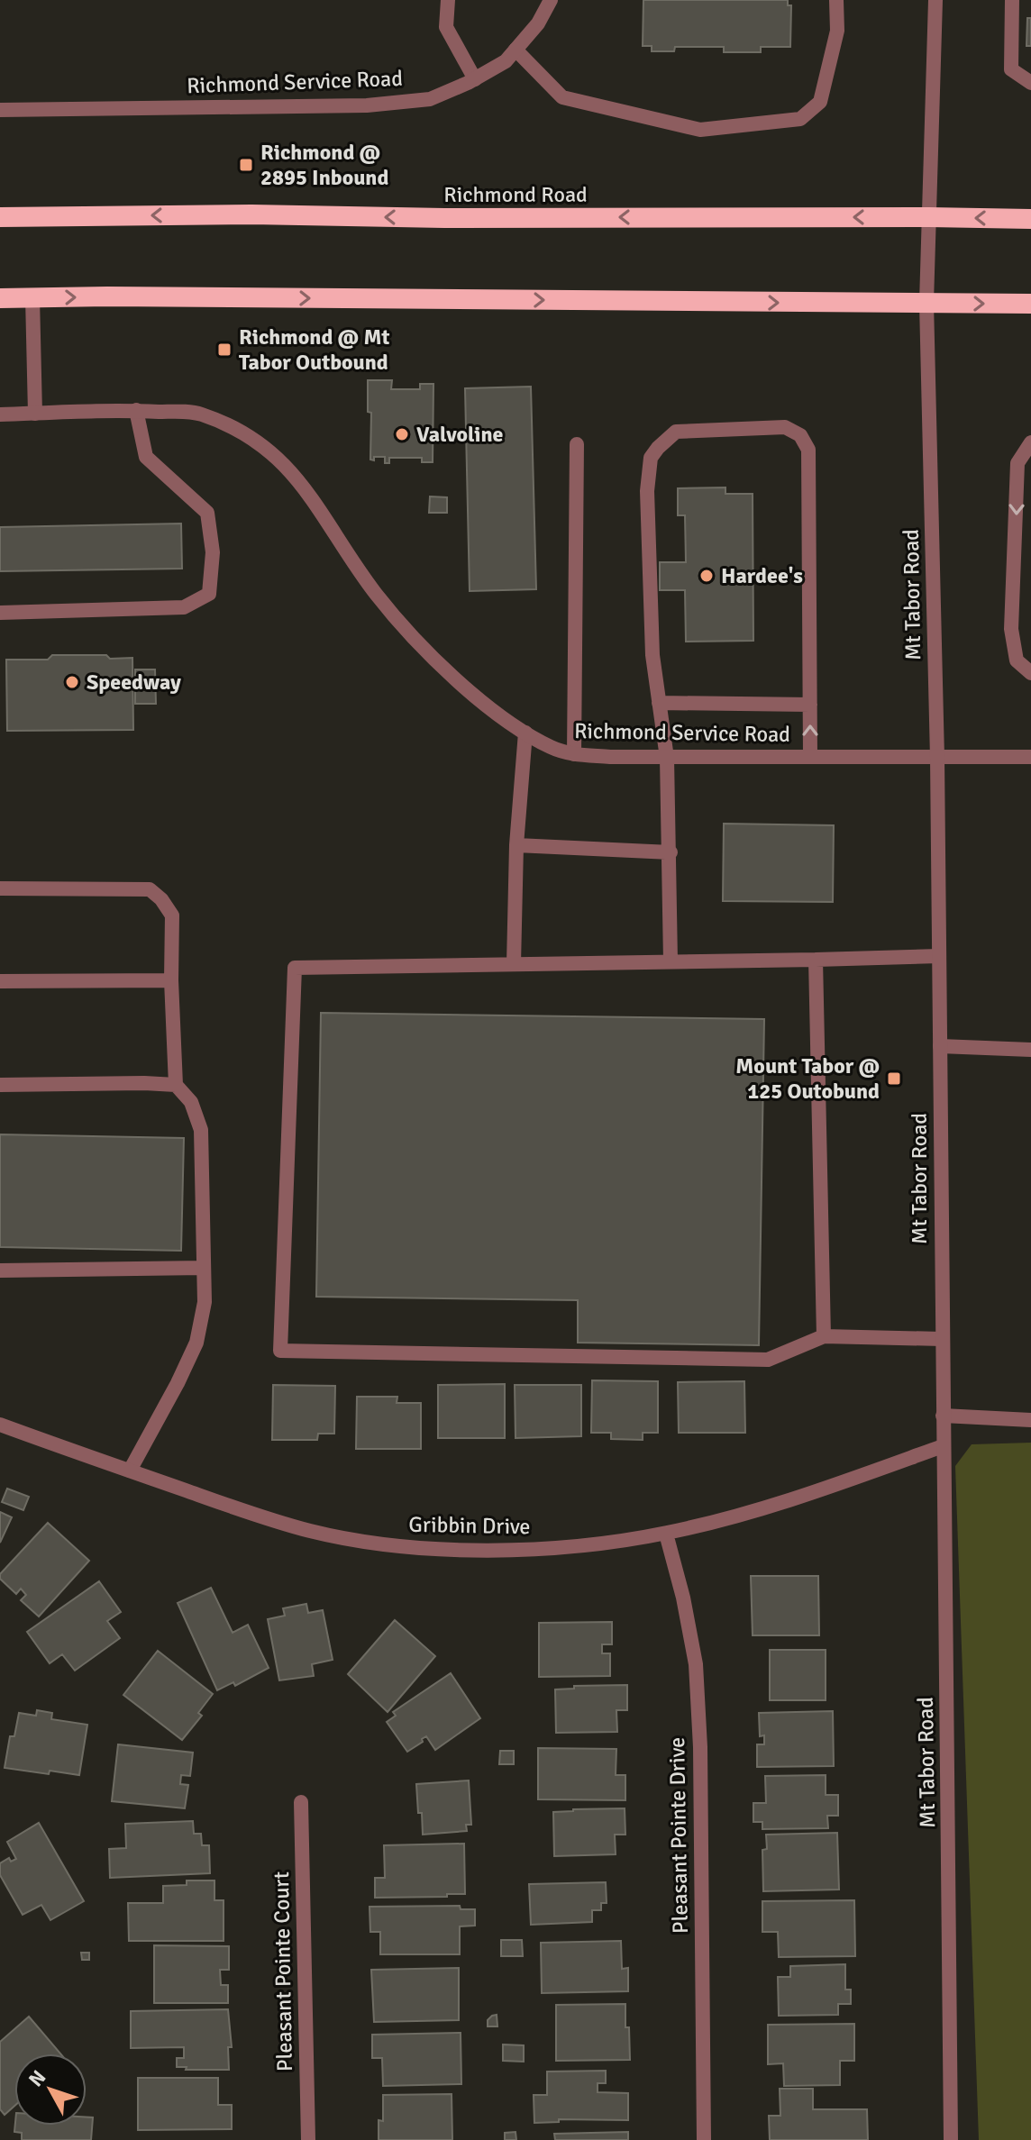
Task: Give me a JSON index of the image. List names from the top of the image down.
{
  "streets": {
    "highway": ["Richmond Road"],
    "street": [
      "Richmond Service Road",
      "Mt Tabor Road",
      "Gribbin Drive",
      "Pleasant Pointe Drive",
      "Pleasant Pointe Court"
    ]
  },
  "crossings": [
    ["Richmond Service Road", "Mt Tabor Road"],
    ["Richmond Road", "Mt Tabor Road"],
    ["Mt Tabor Road", "Gribbin Drive"],
    ["Gribbin Drive", "Pleasant Pointe Drive"]
  ],
  "places": {
    "transit": ["Richmond @ 2895 Inbound", "Richmond @ Mt Tabor Outbound", "Mount Tabor @ 125 Outobund"],
    "other": ["Valvoline", "Hardee's", "Speedway"]
  },
  "north": "top left"
}
